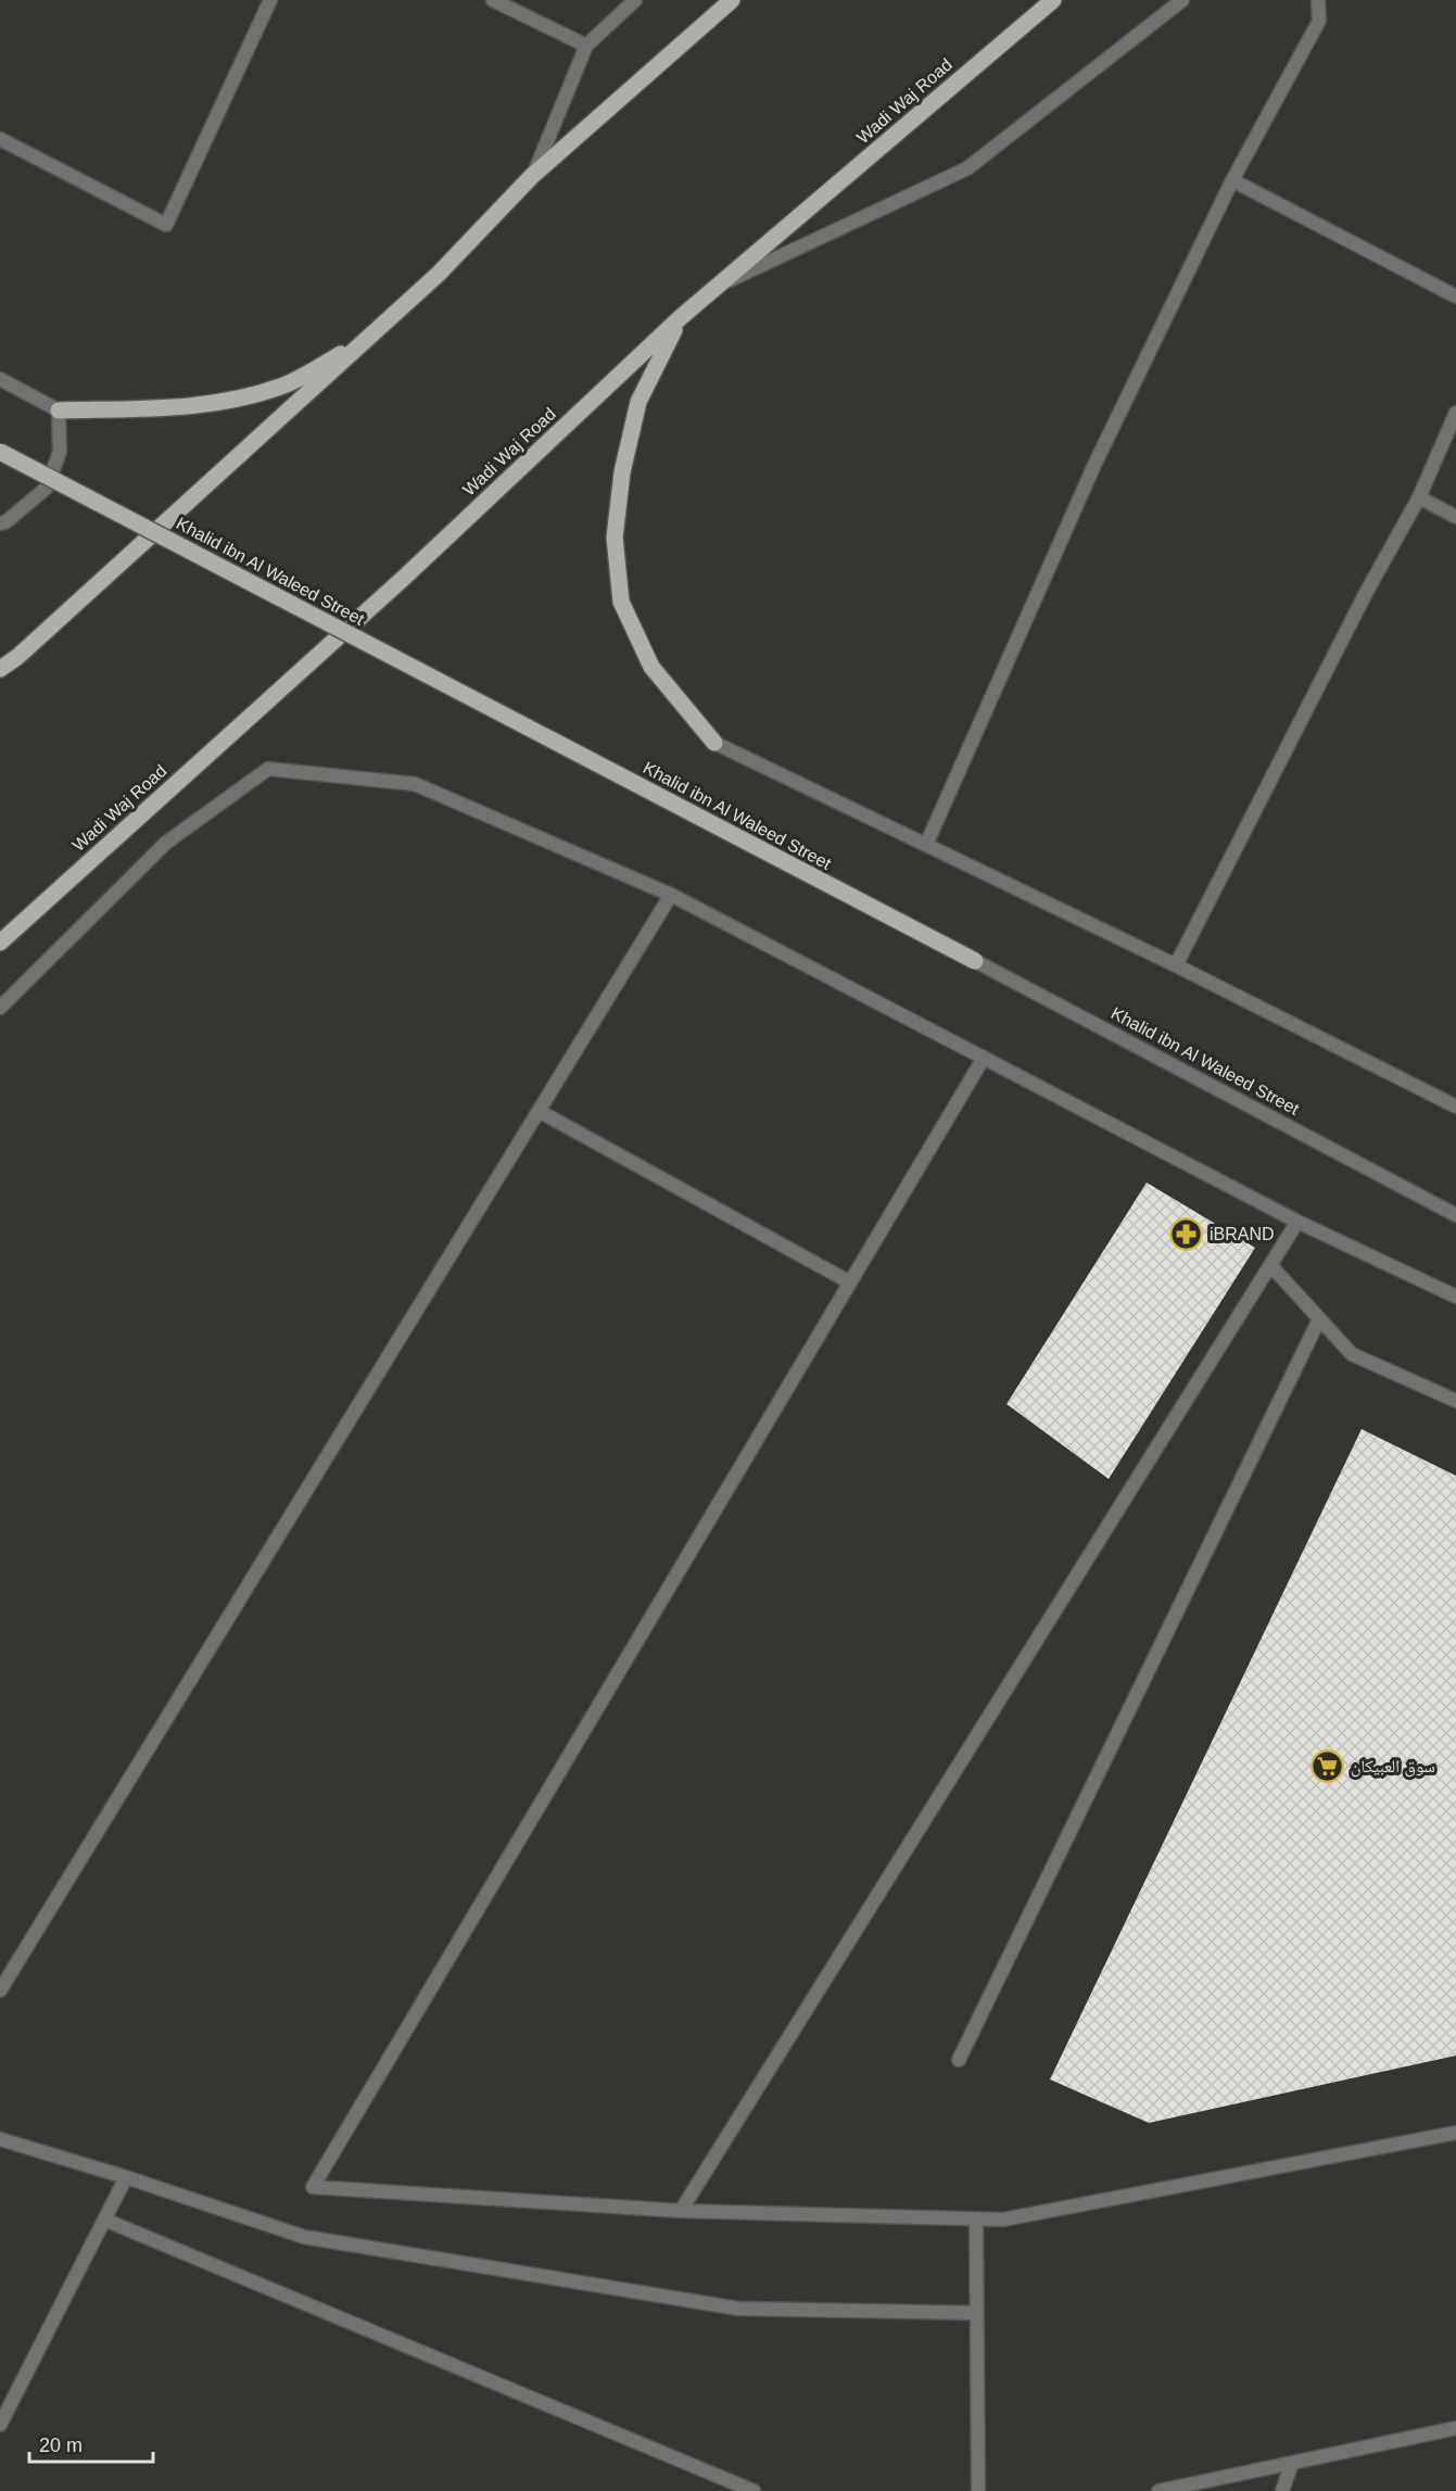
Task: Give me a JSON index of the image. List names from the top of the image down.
{
  "streets": {
    "main road": ["Wadi Waj Road", "Khalid ibn Al Waleed Street"]
  },
  "places": {
    "pharmacy": ["iBRAND"],
    "supermarket": ["سوق العبيكان"]
  },
  "scale_bar": "20 m"
}
